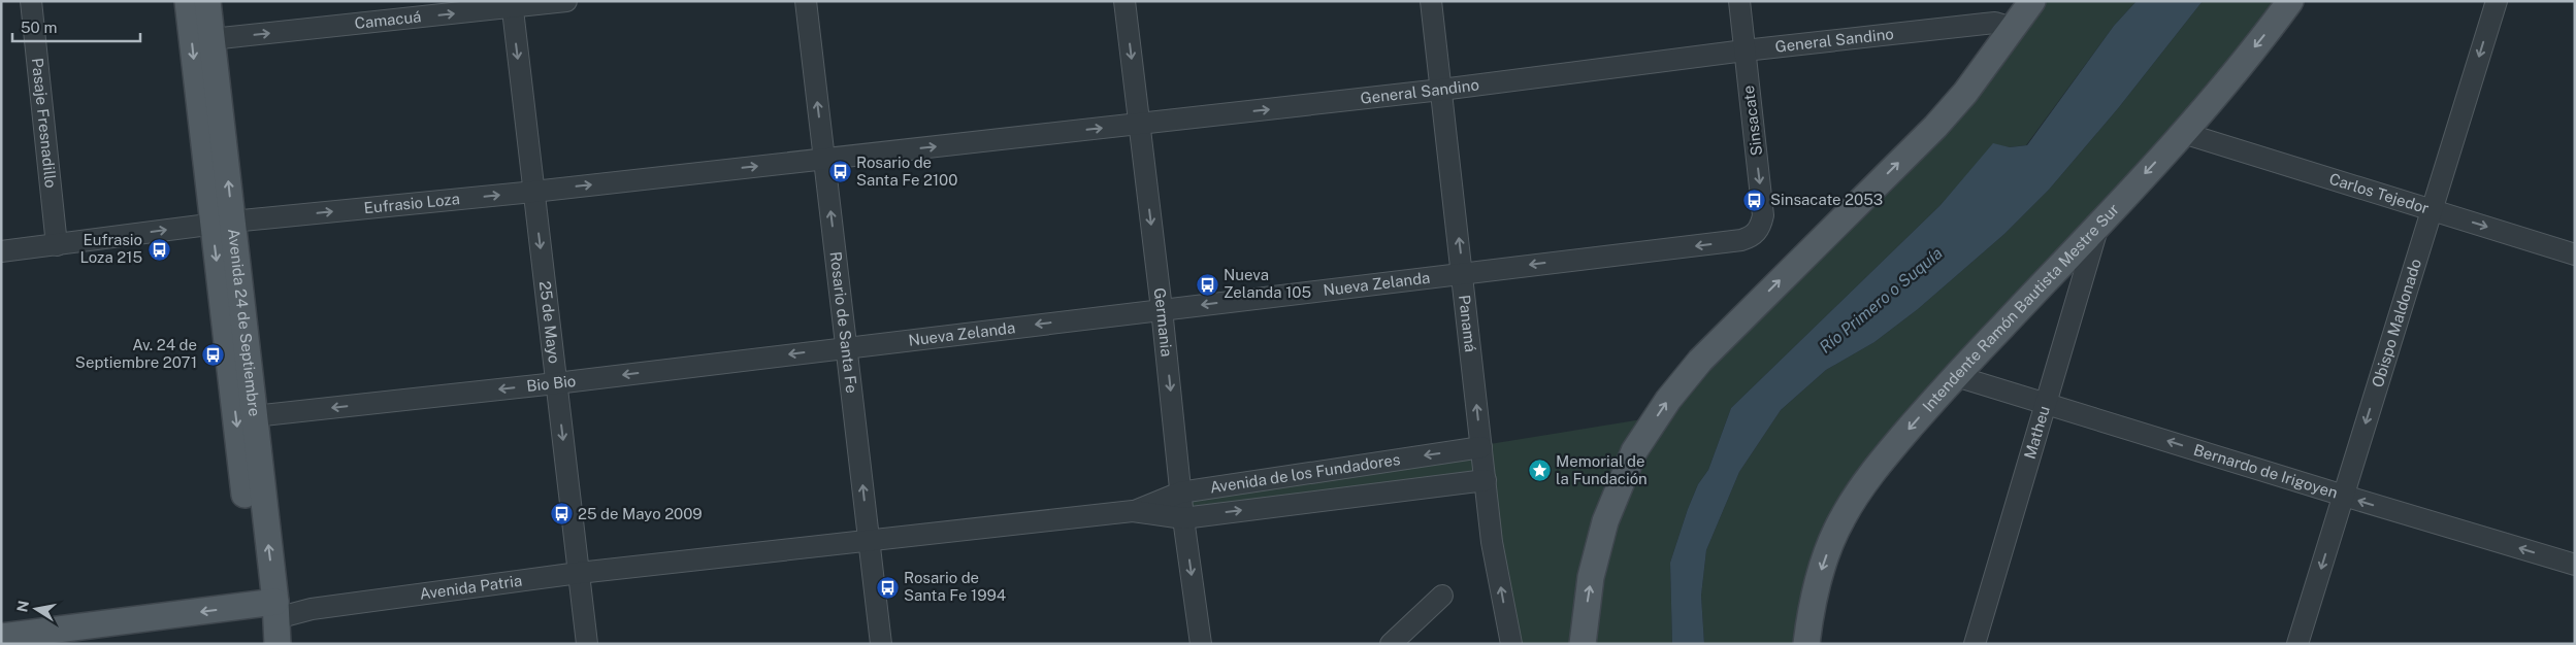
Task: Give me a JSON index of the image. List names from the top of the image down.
{
  "streets": {
    "main road": ["Intendente Ramón Bautista Mestre Sur", "Avenida 24 de Septiembre", "Avenida Patria"],
    "street": [
      "Camacuá",
      "General Sandino",
      "Sinsacate",
      "Pasaje Fresnadillo",
      "Carlos Tejedor",
      "Eufrasio Loza",
      "Nueva Zelanda",
      "25 de Mayo",
      "Rosario de Santa Fe",
      "Germania",
      "Obispo Maldonado",
      "Panamá",
      "Bio Bio",
      "Matheu",
      "Bernardo de Irigoyen",
      "Avenida de los Fundadores"
    ]
  },
  "crossings": [
    ["Camacuá", "Avenida 24 de Septiembre"],
    ["Camacuá", "25 de Mayo"],
    ["General Sandino", "Sinsacate"],
    ["General Sandino", "Eufrasio Loza"],
    ["General Sandino", "Rosario de Santa Fe"],
    ["General Sandino", "Germania"],
    ["General Sandino", "Panamá"],
    ["Sinsacate", "Nueva Zelanda"],
    ["Pasaje Fresnadillo", "Eufrasio Loza"],
    ["Carlos Tejedor", "Intendente Ramón Bautista Mestre Sur"],
    ["Carlos Tejedor", "Obispo Maldonado"],
    ["Eufrasio Loza", "Avenida 24 de Septiembre"],
    ["Eufrasio Loza", "25 de Mayo"],
    ["Eufrasio Loza", "Rosario de Santa Fe"],
    ["Nueva Zelanda", "Rosario de Santa Fe"],
    ["Nueva Zelanda", "Germania"],
    ["Nueva Zelanda", "Panamá"],
    ["Nueva Zelanda", "Bio Bio"],
    ["Intendente Ramón Bautista Mestre Sur", "Matheu"],
    ["Intendente Ramón Bautista Mestre Sur", "Bernardo de Irigoyen"],
    ["Avenida 24 de Septiembre", "Bio Bio"],
    ["Avenida 24 de Septiembre", "Avenida Patria"],
    ["25 de Mayo", "Bio Bio"],
    ["25 de Mayo", "Avenida Patria"],
    ["Rosario de Santa Fe", "Bio Bio"],
    ["Rosario de Santa Fe", "Avenida de los Fundadores"],
    ["Rosario de Santa Fe", "Avenida Patria"],
    ["Germania", "Avenida de los Fundadores"],
    ["Obispo Maldonado", "Bernardo de Irigoyen"],
    ["Panamá", "Avenida de los Fundadores"],
    ["Matheu", "Bernardo de Irigoyen"],
    ["Avenida de los Fundadores", "Avenida Patria"]
  ],
  "one_way": [
    "Camacuá",
    "General Sandino",
    "Sinsacate",
    "Carlos Tejedor",
    "Eufrasio Loza",
    "Nueva Zelanda",
    "25 de Mayo",
    "Rosario de Santa Fe",
    "Germania",
    "Obispo Maldonado",
    "Panamá",
    "Bio Bio",
    "Bernardo de Irigoyen"
  ],
  "water": ["Río Primero o Suquía"],
  "places": {
    "bus stop": [
      "Rosario de Santa Fe 2100",
      "Sinsacate 2053",
      "Eufrasio Loza 215",
      "Nueva Zelanda 105",
      "Av. 24 de Septiembre 2071",
      "25 de Mayo 2009",
      "Rosario de Santa Fe 1994"
    ],
    "place": ["Memorial de la Fundación"]
  },
  "scale_bar": "50 m",
  "north": "left"
}
